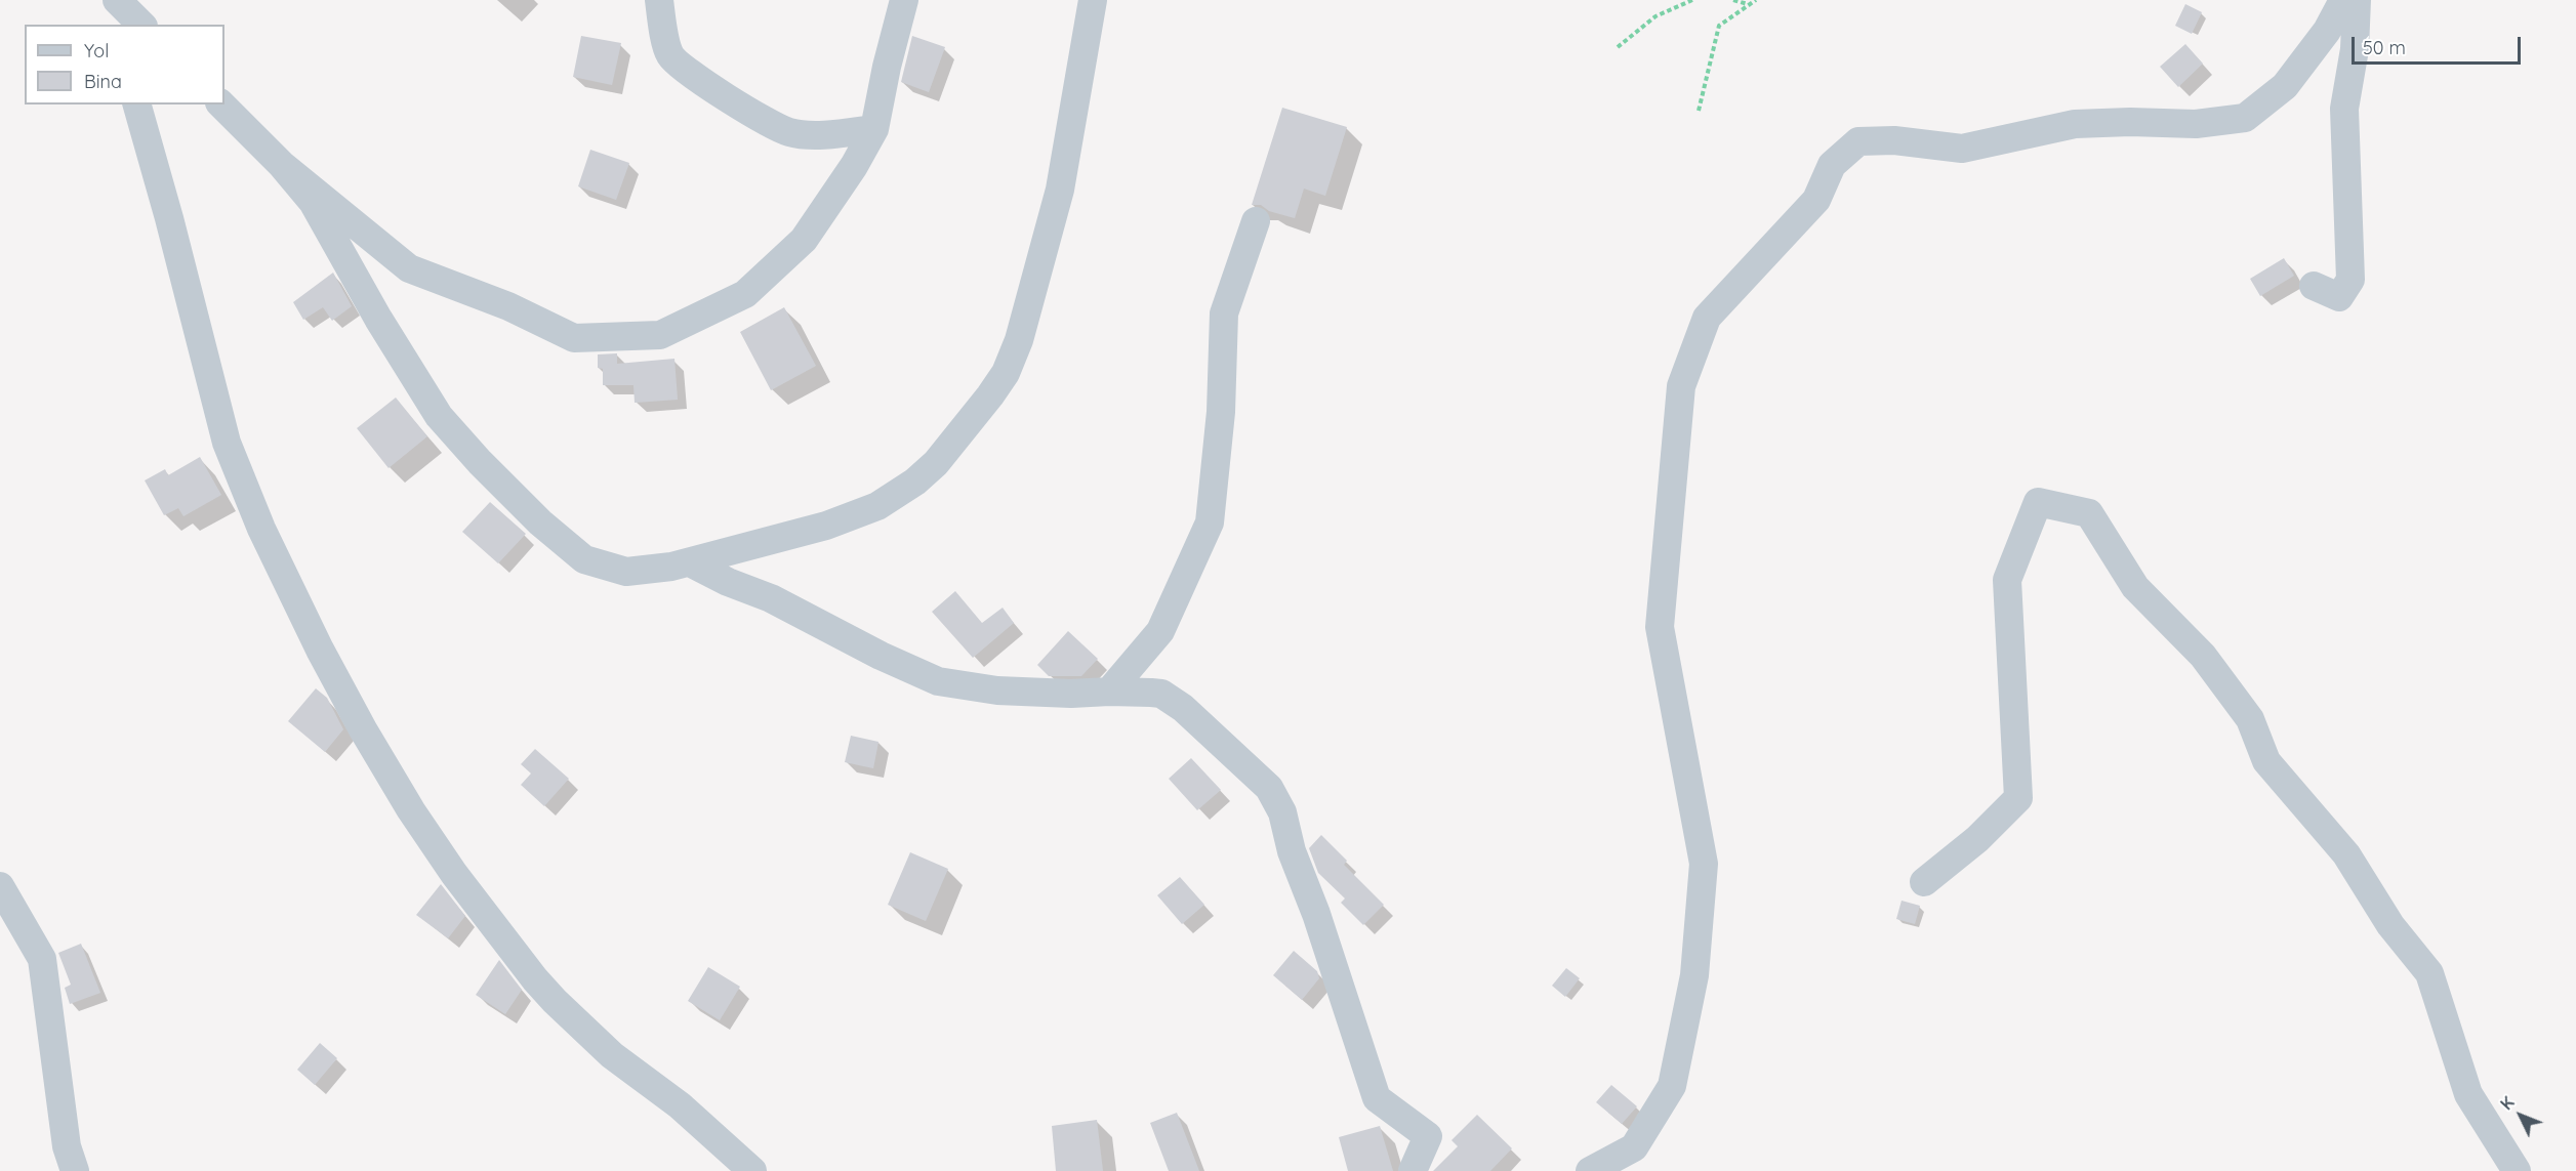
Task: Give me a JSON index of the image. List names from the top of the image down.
{
  "legend": ["Yol", "Bina"],
  "scale_bar": "50 m",
  "north": "top left"
}
